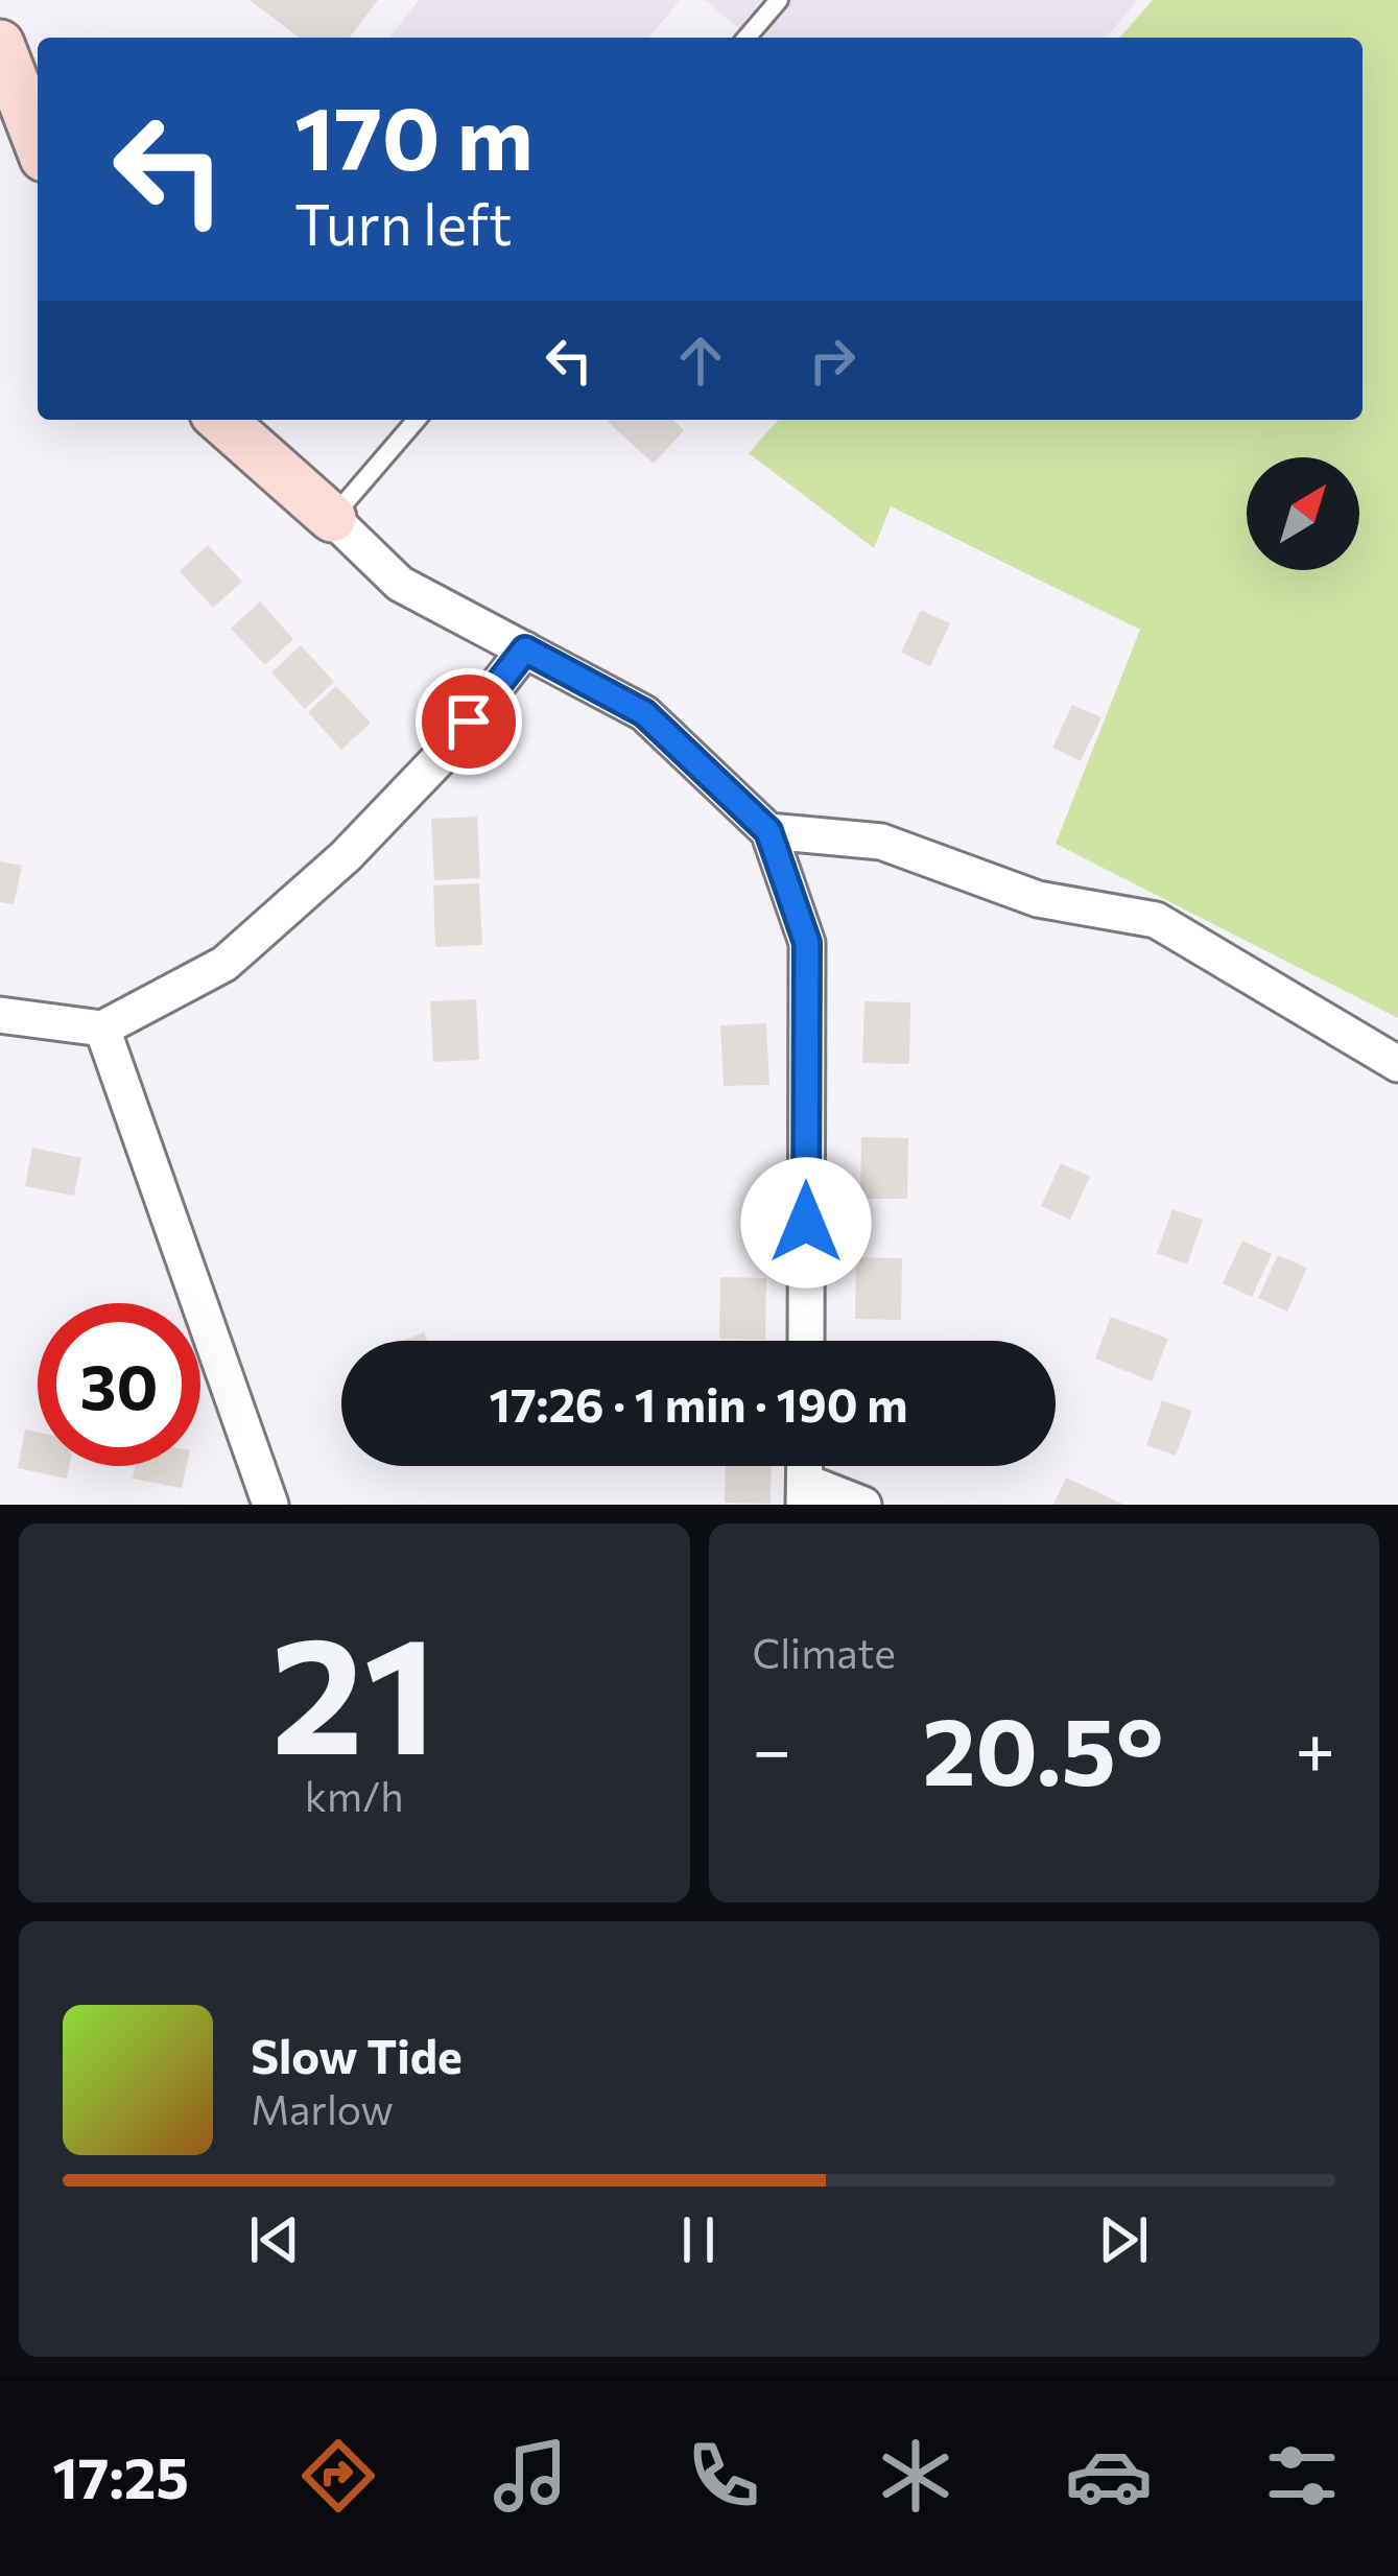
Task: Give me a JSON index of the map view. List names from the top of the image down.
{
  "north": "top right",
  "page": {
    "turn": ["170 m", "Turn left"],
    "limit": "30",
    "trip": "17:26 · 1 min · 190 m",
    "tile": [
      ["21", "km/h"],
      "Climate"
    ],
    "heat": ["−", "20.5°", "+"],
    "song": ["Slow Tide", "Marlow"],
    "tabs": "17:25"
  }
}
